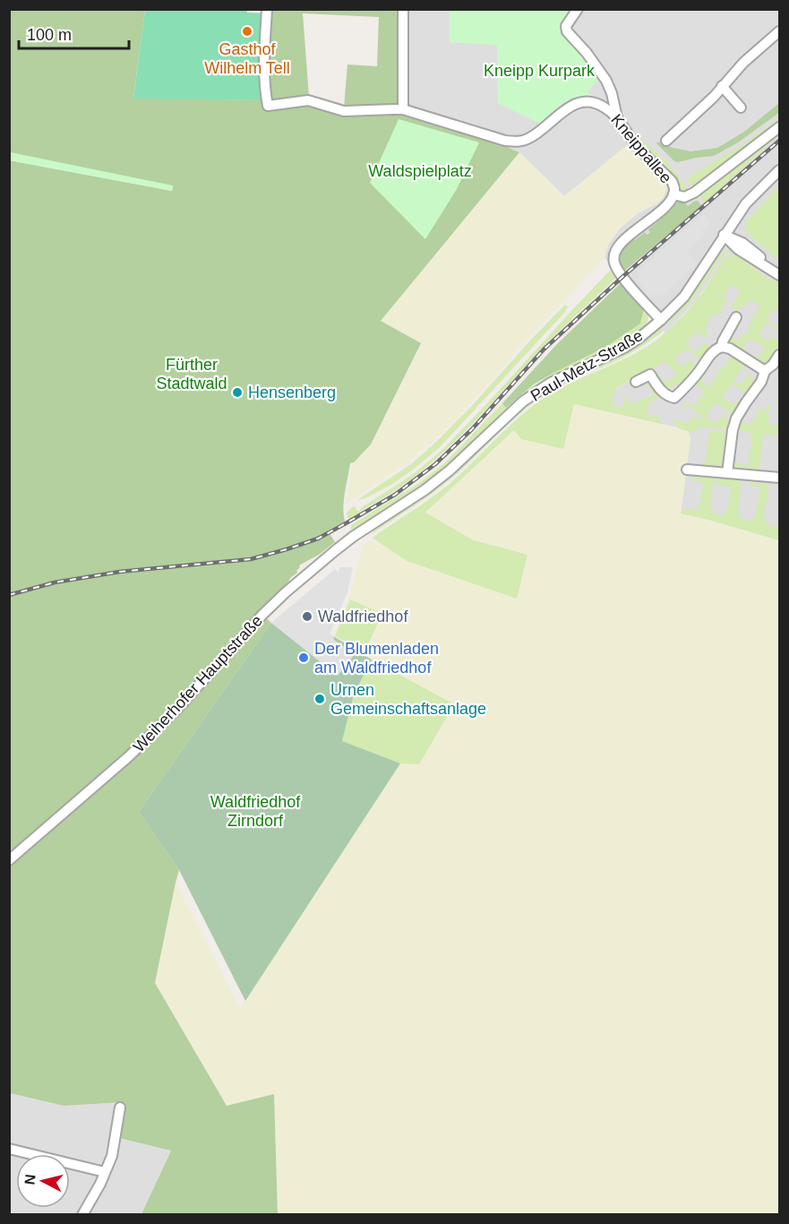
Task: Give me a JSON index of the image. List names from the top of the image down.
{
  "streets": {
    "street": ["Kneippallee", "Paul-Metz-Straße", "Weiherhofer Hauptstraße"]
  },
  "crossings": [
    ["Kneippallee", "Paul-Metz-Straße"],
    ["Paul-Metz-Straße", "Weiherhofer Hauptstraße"]
  ],
  "parks": [
    "Kneipp Kurpark",
    "Waldspielplatz",
    "Fürther Stadtwald",
    "Waldfriedhof Zirndorf"
  ],
  "places": [
    "Gasthof Wilhelm Tell",
    "Hensenberg",
    "Waldfriedhof",
    "Der Blumenladen am Waldfriedhof",
    "Urnen Gemeinschaftsanlage"
  ],
  "scale_bar": "100 m",
  "north": "left"
}
